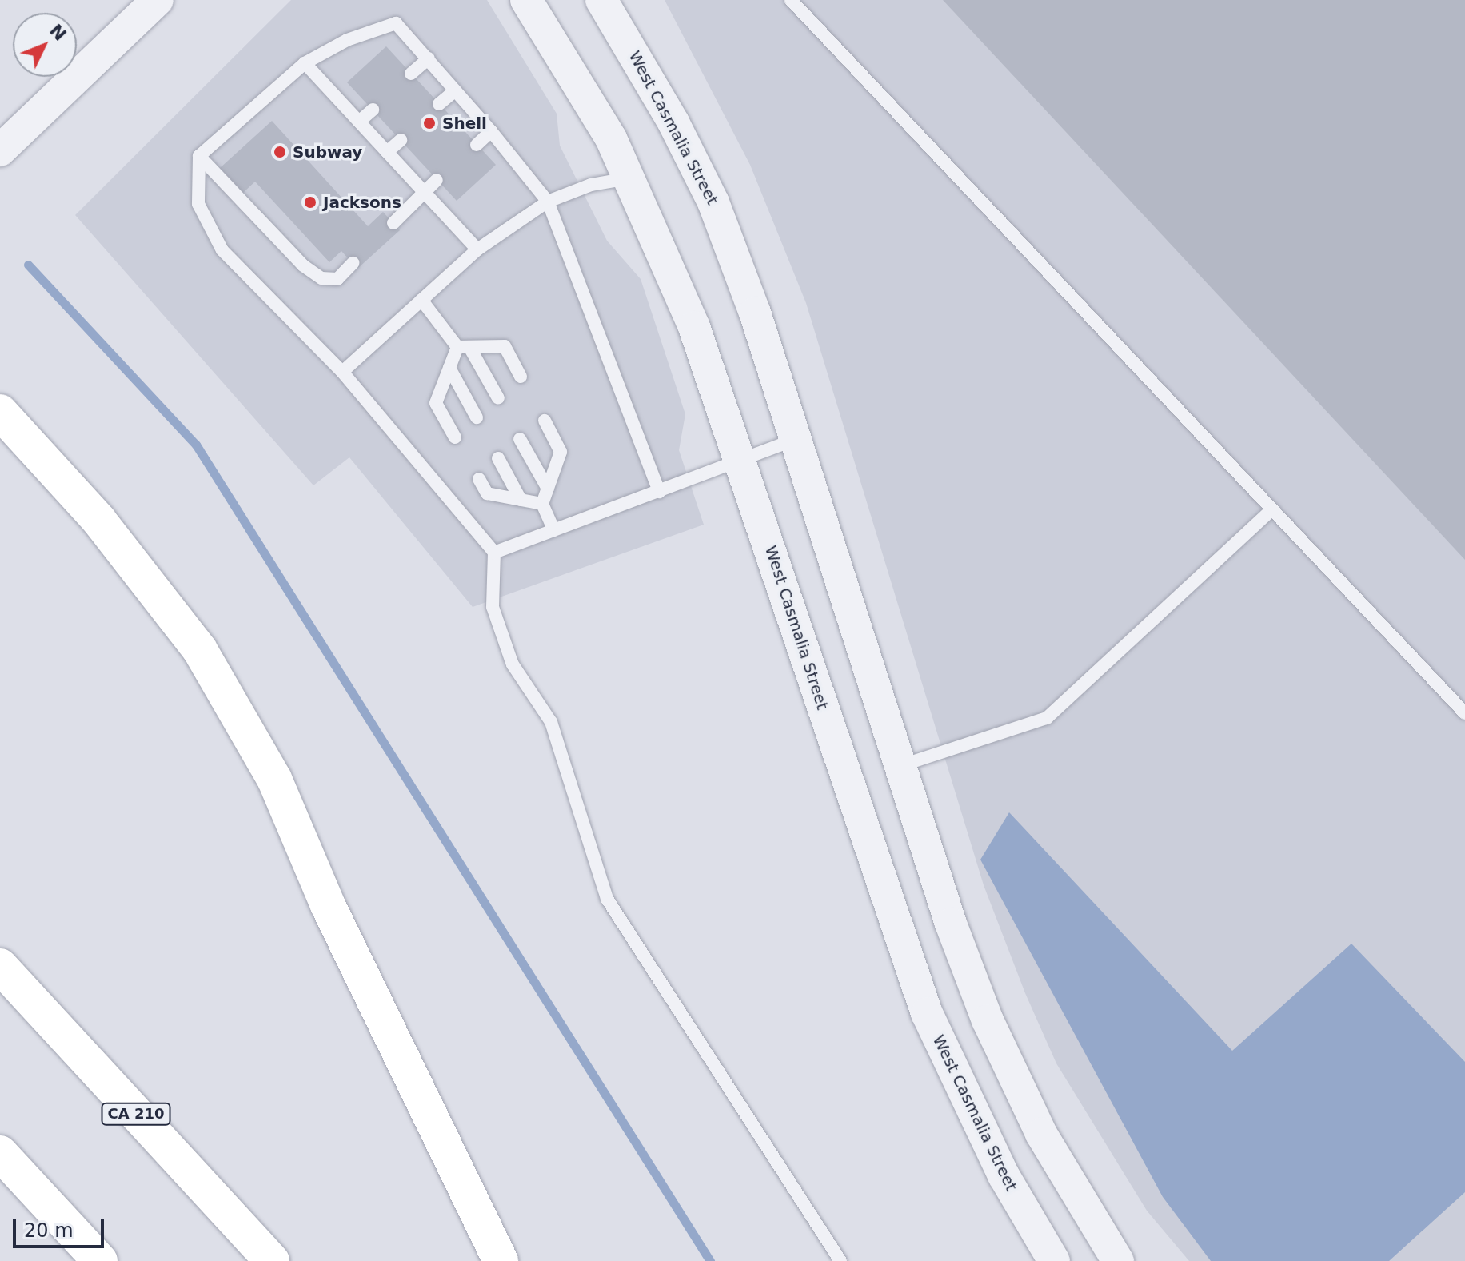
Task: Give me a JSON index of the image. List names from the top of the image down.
{
  "streets": {
    "highway": ["CA 210"],
    "street": ["West Casmalia Street"]
  },
  "places": ["Shell", "Subway", "Jacksons"],
  "scale_bar": "20 m",
  "north": "top right"
}
